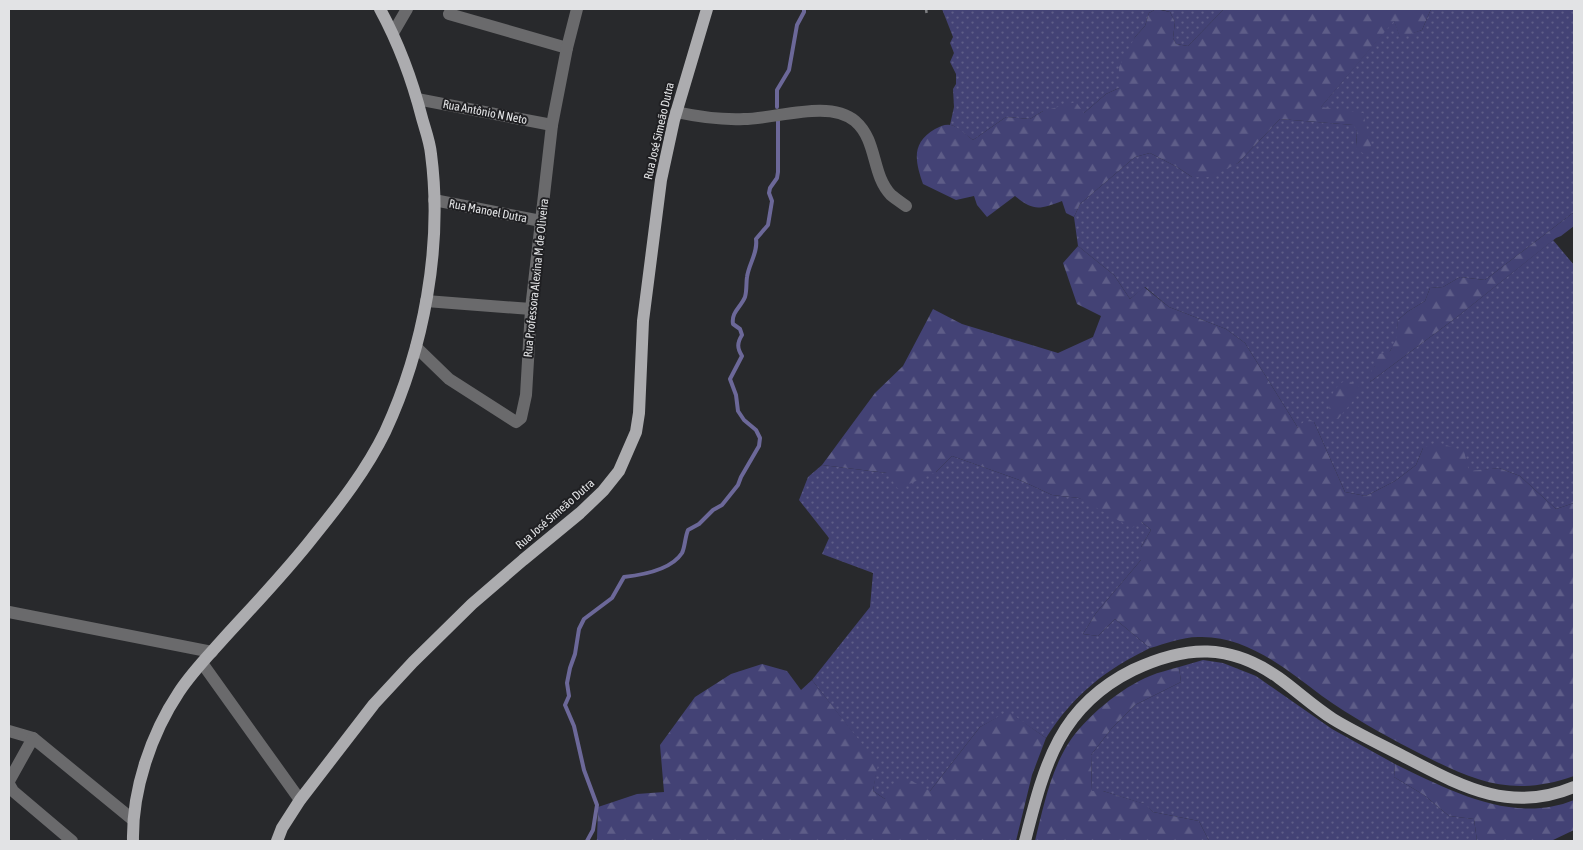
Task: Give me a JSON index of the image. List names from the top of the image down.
{
  "streets": {
    "main road": ["Rua José Simeão Dutra"],
    "street": ["Rua Antônio N Neto", "Rua Manoel Dutra", "Rua Professora Alexina M de Oliveira"]
  },
  "crossings": [
    ["Rua Antônio N Neto", "Rua Professora Alexina M de Oliveira"],
    ["Rua Manoel Dutra", "Rua Professora Alexina M de Oliveira"]
  ]
}
